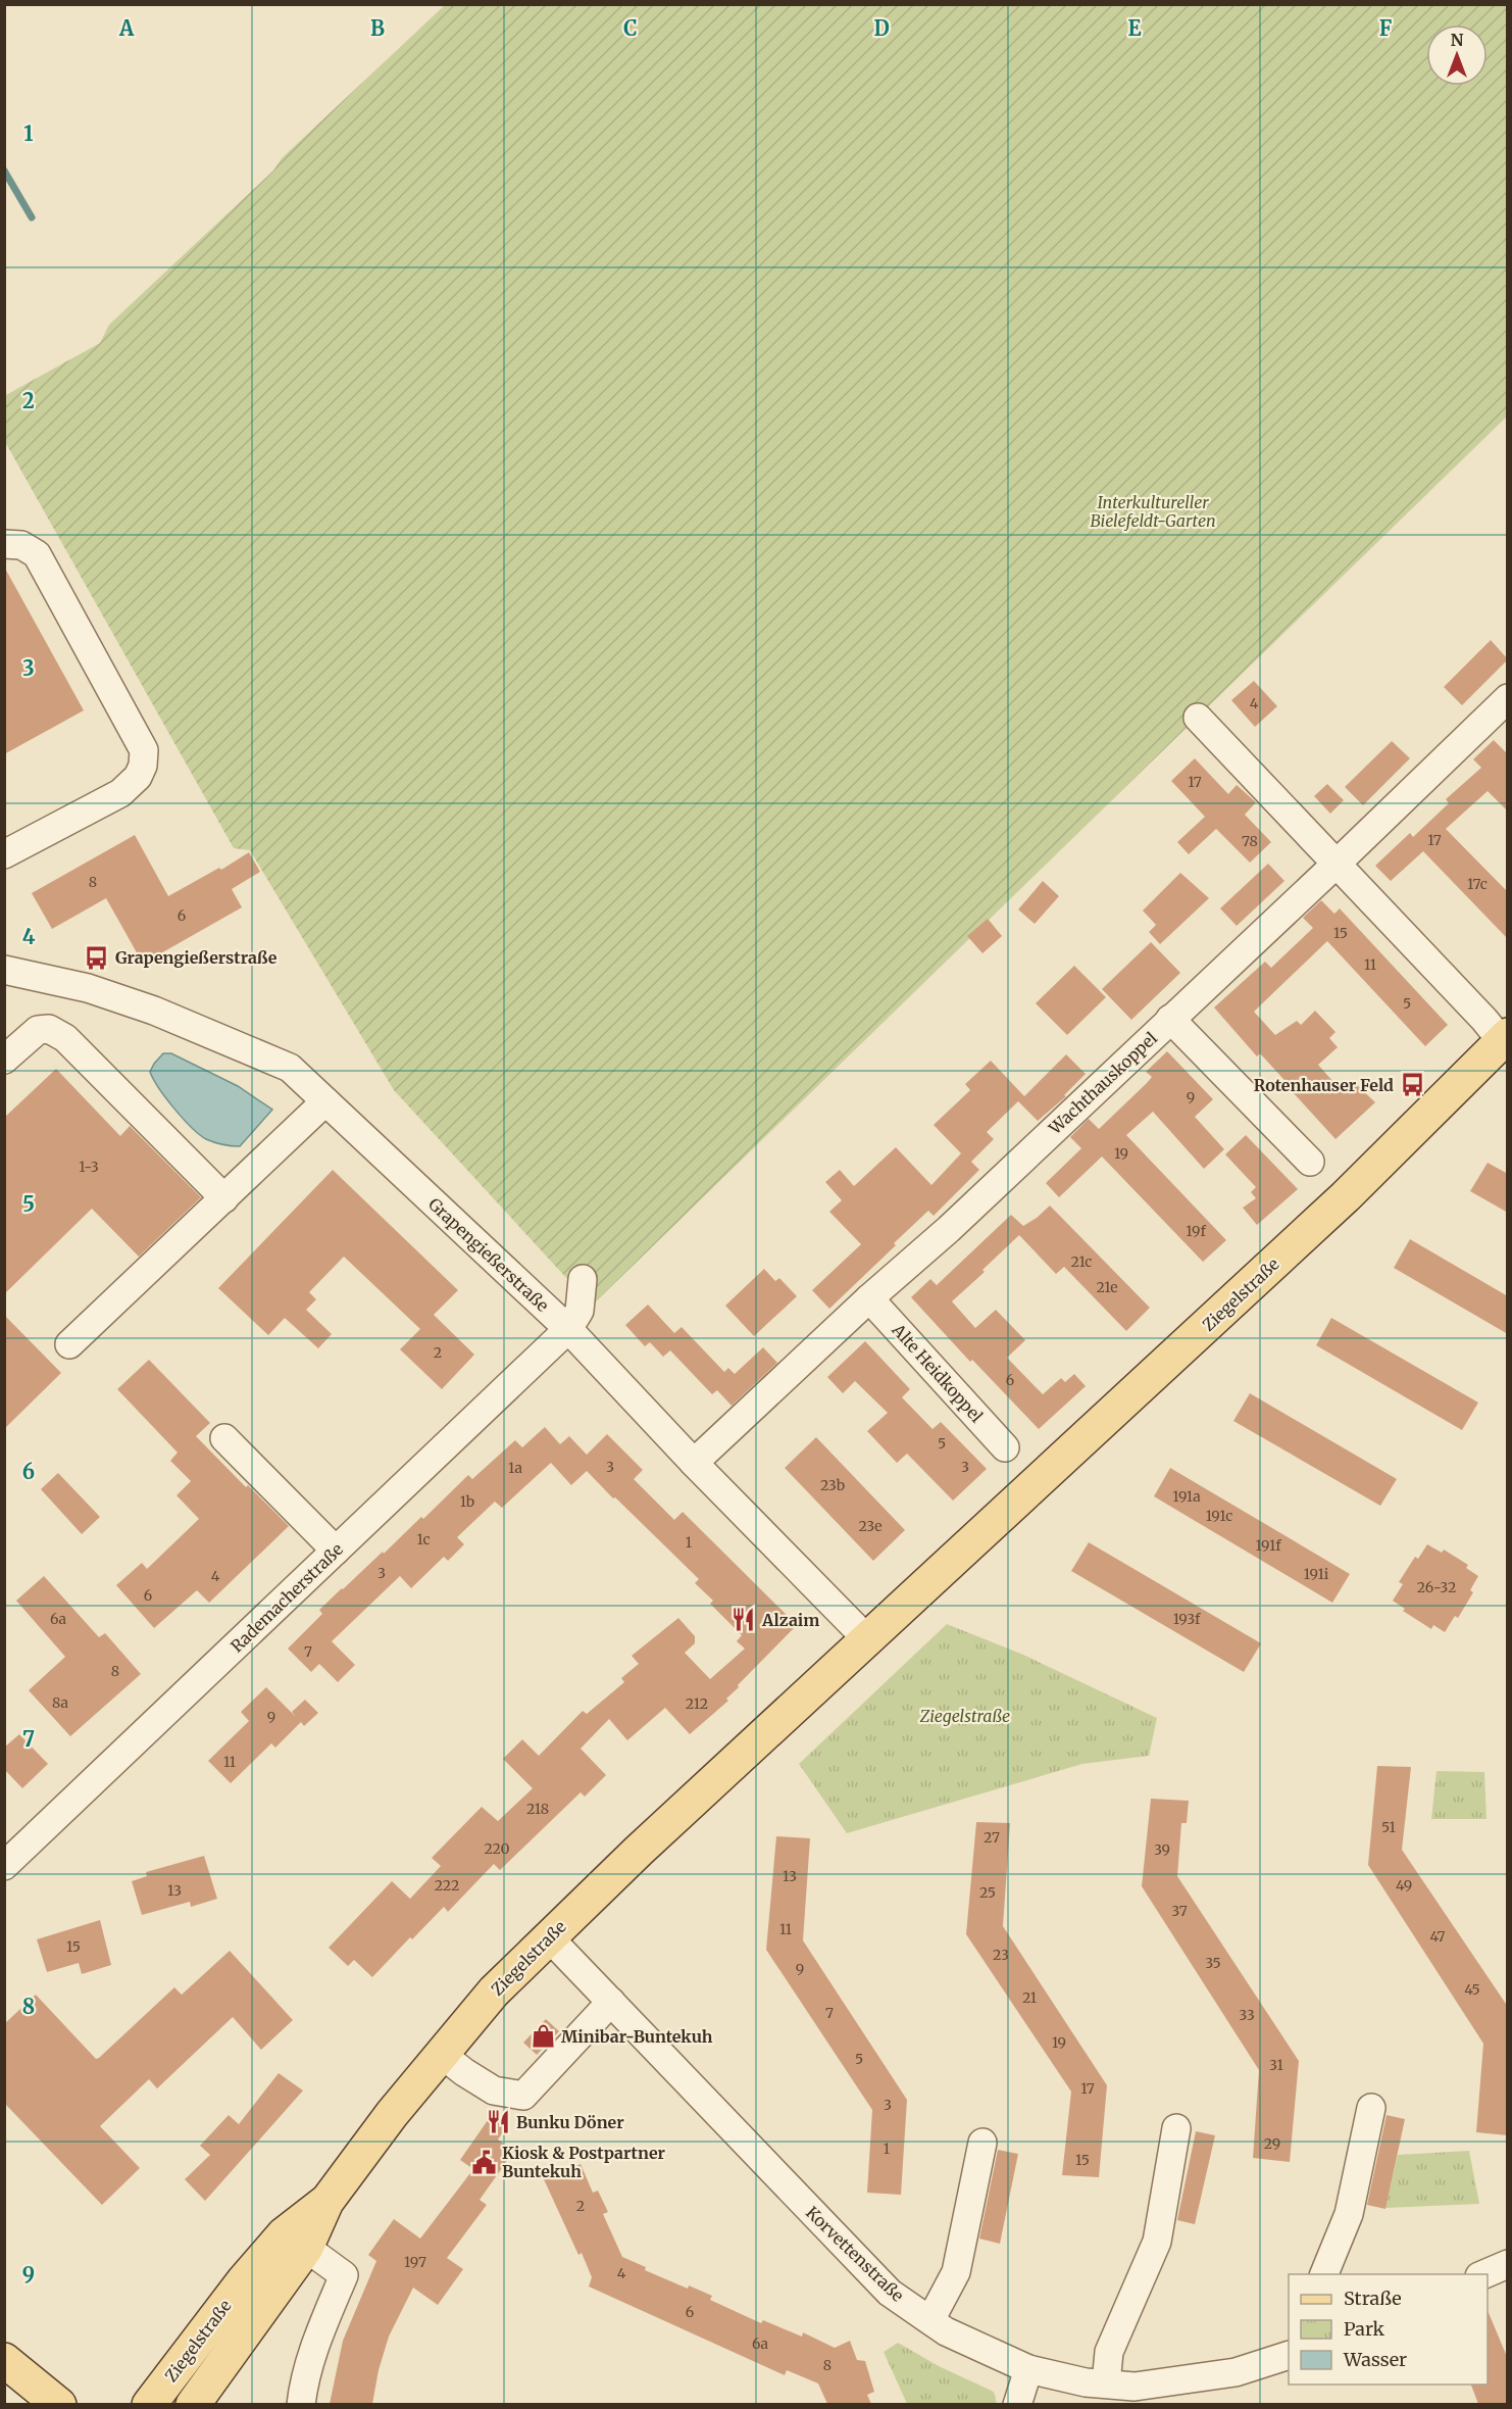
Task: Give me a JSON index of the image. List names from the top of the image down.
{
  "streets": {
    "main road": ["Ziegelstraße"],
    "street": [
      "Wachthauskoppel",
      "Grapengießerstraße",
      "Alte Heidkoppel",
      "Rademacherstraße",
      "Korvettenstraße"
    ]
  },
  "crossings": [
    ["Wachthauskoppel", "Grapengießerstraße"],
    ["Wachthauskoppel", "Alte Heidkoppel"],
    ["Grapengießerstraße", "Ziegelstraße"],
    ["Grapengießerstraße", "Rademacherstraße"],
    ["Ziegelstraße", "Korvettenstraße"]
  ],
  "parks": ["Interkultureller Bielefeldt-Garten", "Ziegelstraße"],
  "places": {
    "bus stop": ["Grapengießerstraße", "Rotenhauser Feld"],
    "restaurant": ["Alzaim", "Bunku Döner"],
    "shop": ["Minibar-Buntekuh"],
    "public building": ["Kiosk & Postpartner Buntekuh"]
  },
  "house_numbers": [
    "4",
    "17",
    "17",
    "78",
    "8",
    "17c",
    "6",
    "15",
    "11",
    "5",
    "9",
    "19",
    "1-3",
    "19f",
    "21c",
    "21e",
    "2",
    "6",
    "5",
    "3",
    "3",
    "1a",
    "23b",
    "191a",
    "1b",
    "191c",
    "23e",
    "1c",
    "1",
    "191f",
    "3",
    "191i",
    "4",
    "26-32",
    "6",
    "6a",
    "193f",
    "7",
    "8",
    "8a",
    "212",
    "9",
    "11",
    "218",
    "51",
    "27",
    "220",
    "39",
    "13",
    "222",
    "49",
    "13",
    "25",
    "37",
    "11",
    "47",
    "15",
    "23",
    "35",
    "9",
    "45",
    "21",
    "7",
    "33",
    "19",
    "5",
    "31",
    "17",
    "3",
    "29",
    "1",
    "15",
    "2",
    "197",
    "4",
    "6",
    "6a",
    "8"
  ],
  "legend": ["Straße", "Park", "Wasser"],
  "north": "top",
  "grid": {
    "columns": [
      "A",
      "B",
      "C",
      "D",
      "E",
      "F"
    ],
    "rows": [
      "1",
      "2",
      "3",
      "4",
      "5",
      "6",
      "7",
      "8",
      "9"
    ]
  }
}
